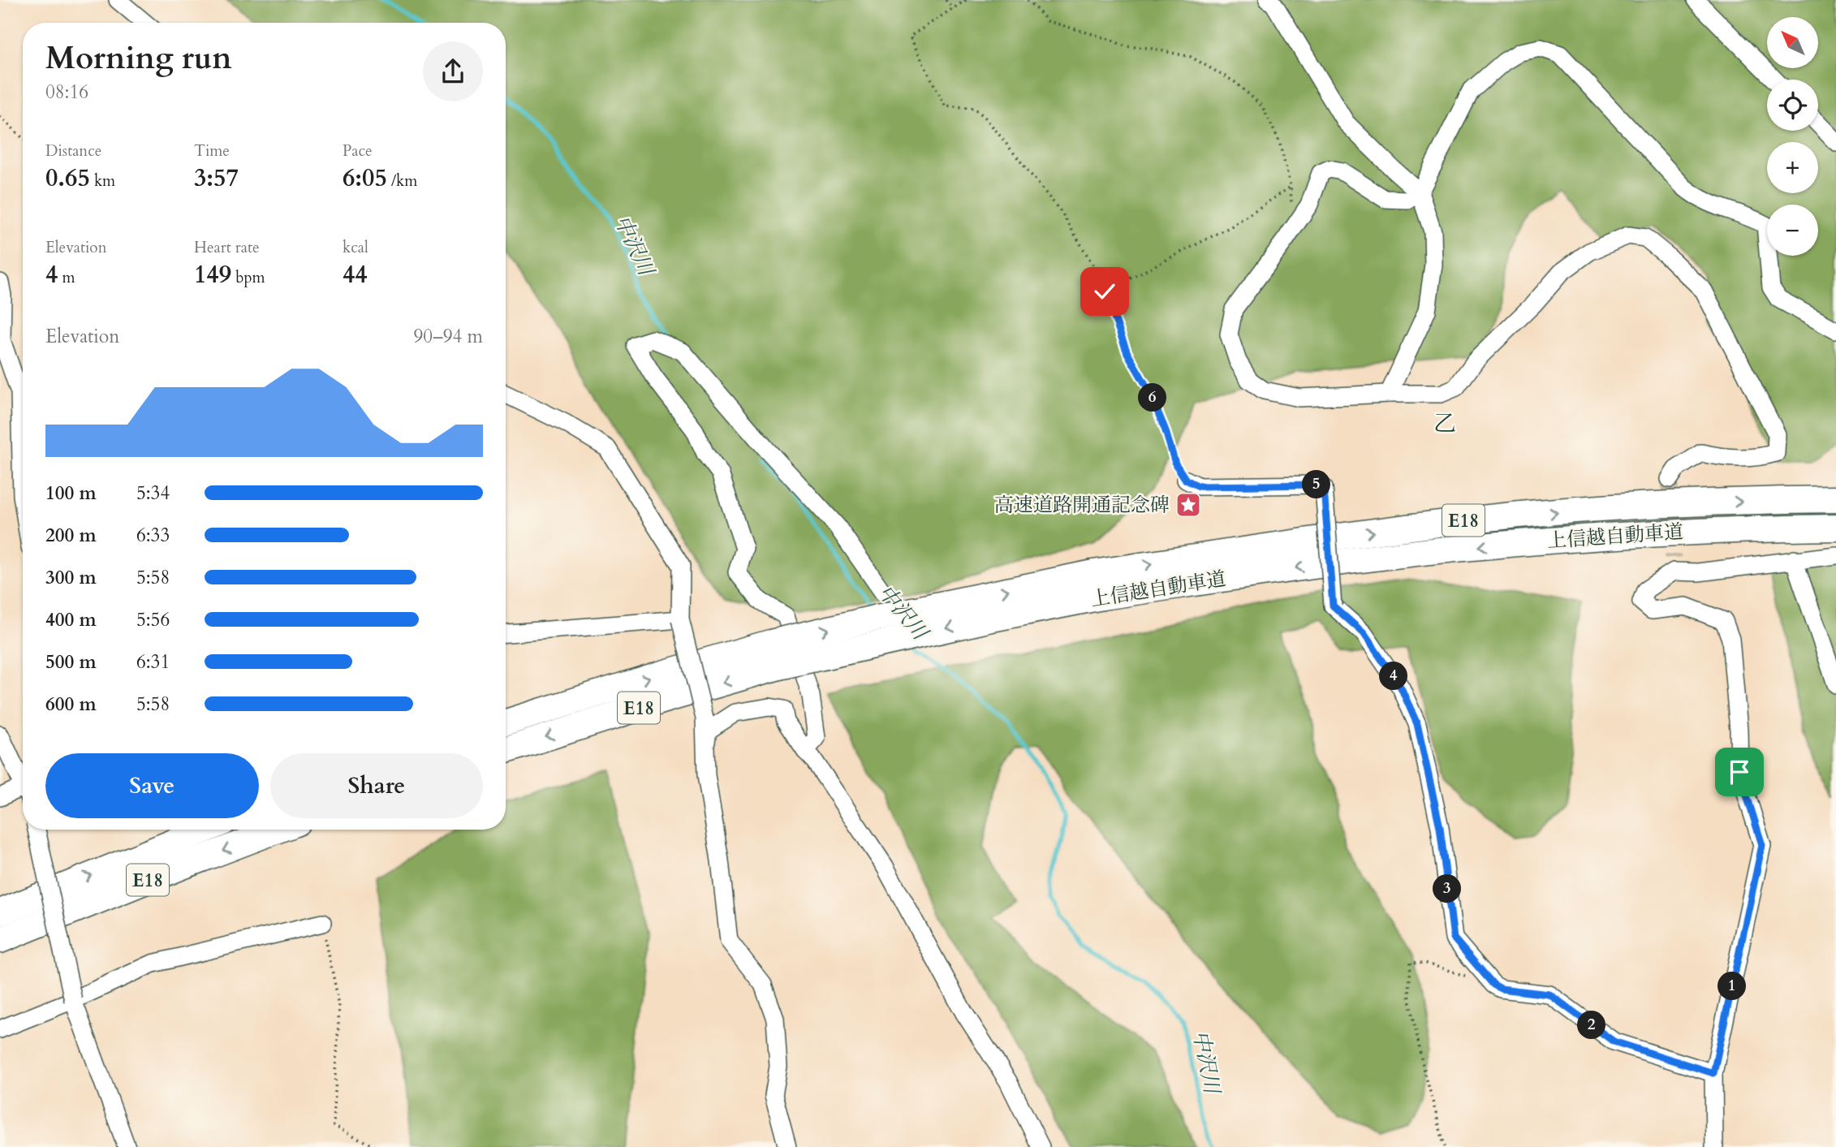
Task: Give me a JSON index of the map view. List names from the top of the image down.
{
  "streets": {
    "highway": ["E18", "上信越自動車道"]
  },
  "districts": ["乙"],
  "water": ["中沢川"],
  "places": {
    "place": ["高速道路開通記念碑"]
  },
  "north": "top left",
  "page": {
    "map_buttons": ["+", "−"],
    "heading": ["Morning run", "08:16"],
    "stats": [
      ["Distance", "0.65 km"],
      ["Time", "3:57"],
      ["Pace", "6:05 /km"],
      ["Elevation", "4 m"],
      ["Heart rate", "149 bpm"],
      ["kcal", "44"]
    ],
    "chart": ["Elevation", "90–94 m"],
    "pins": [
      "6",
      "5",
      "4",
      "3",
      "1",
      "2"
    ],
    "list": [
      {
        "name": "100 m",
        "note": "5:34"
      },
      {
        "name": "200 m",
        "note": "6:33"
      },
      {
        "name": "300 m",
        "note": "5:58"
      },
      {
        "name": "400 m",
        "note": "5:56"
      },
      {
        "name": "500 m",
        "note": "6:31"
      },
      {
        "name": "600 m",
        "note": "5:58"
      }
    ],
    "buttons": ["Save", "Share"]
  }
}
